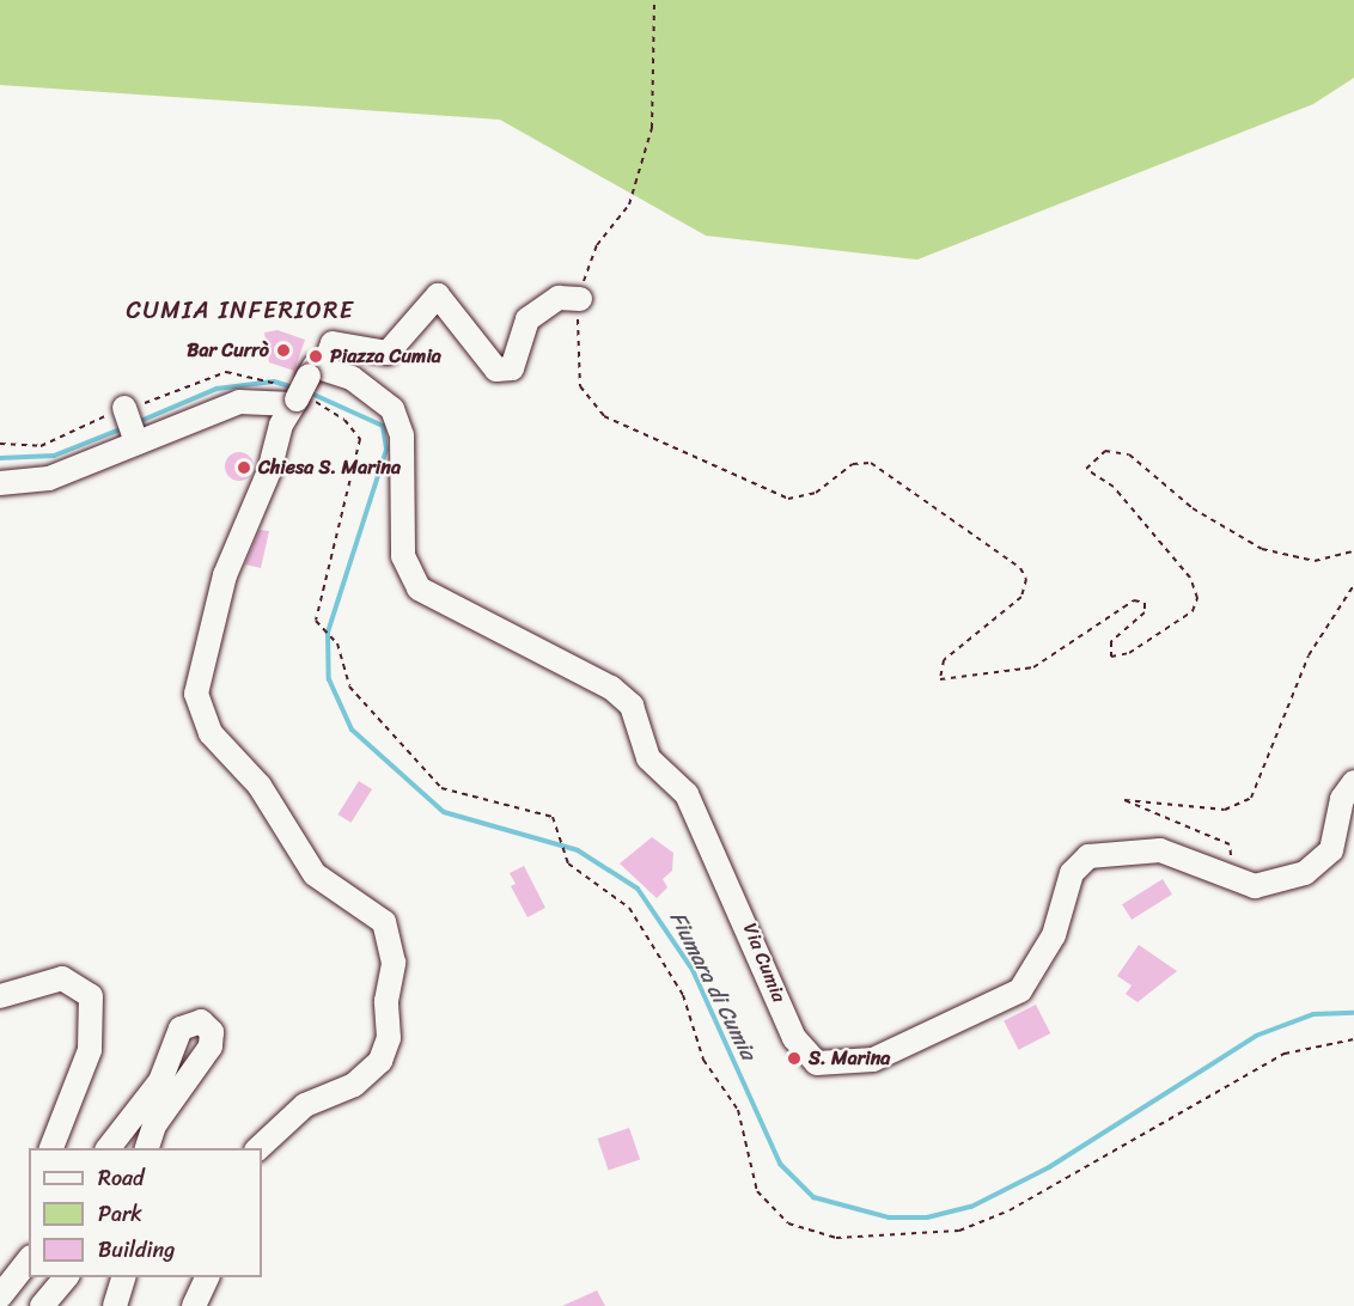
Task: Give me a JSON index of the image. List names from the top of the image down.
{
  "streets": {
    "street": ["Via Cumia"]
  },
  "districts": ["CUMIA INFERIORE"],
  "water": ["Fiumara di Cumia"],
  "places": [
    "Bar Currò",
    "Piazza Cumia",
    "Chiesa S. Marina",
    "S. Marina"
  ],
  "legend": ["Road", "Park", "Building"]
}
